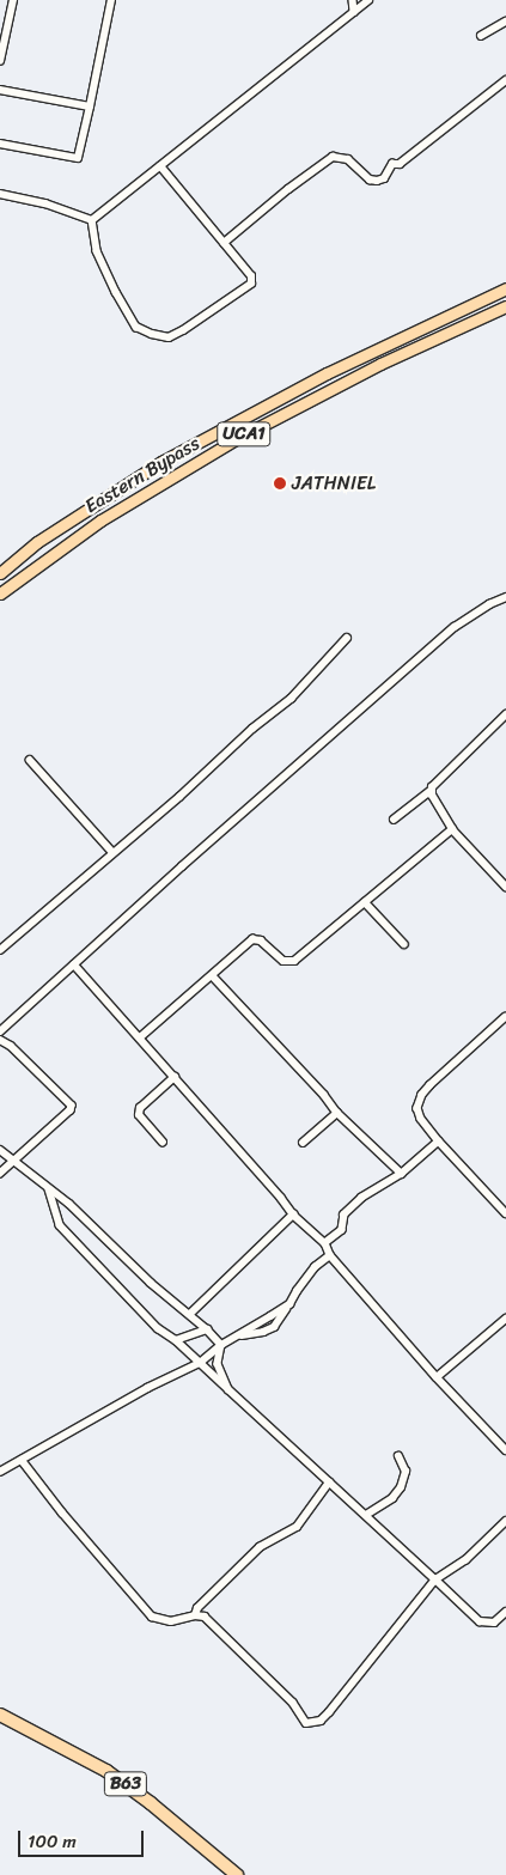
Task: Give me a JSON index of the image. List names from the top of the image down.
{
  "streets": {
    "highway": ["B63"],
    "main road": ["UCA1", "Eastern Bypass"]
  },
  "places": ["JATHNIEL"],
  "scale_bar": "100 m"
}
